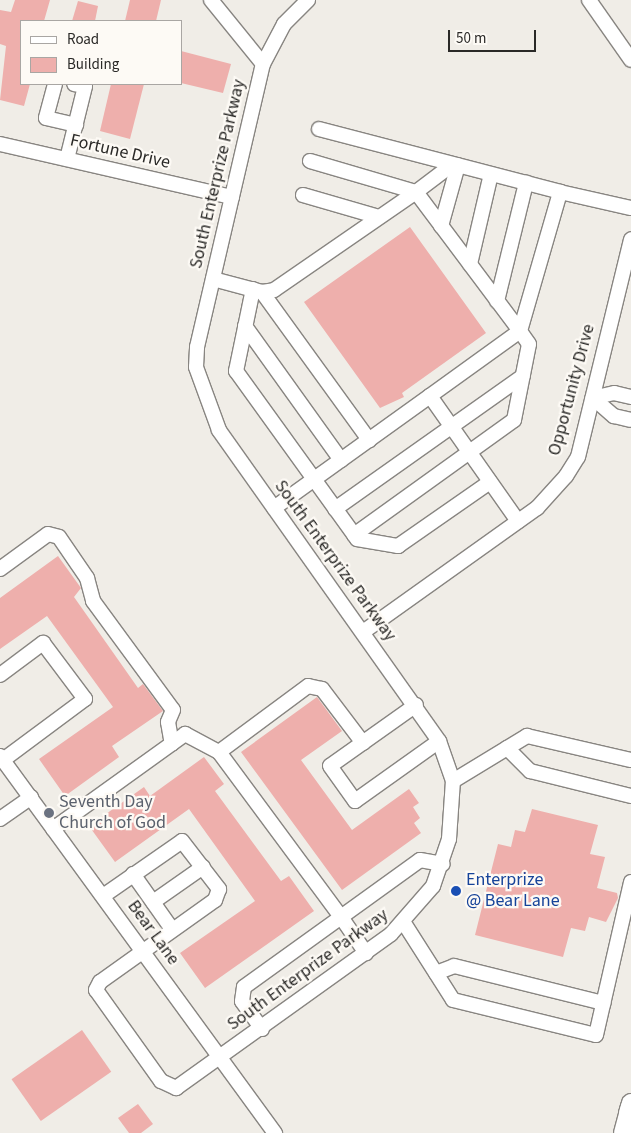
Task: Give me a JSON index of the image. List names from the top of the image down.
{
  "streets": {
    "street": [
      "Fortune Drive",
      "South Enterprize Parkway",
      "Opportunity Drive",
      "Bear Lane"
    ]
  },
  "crossings": [
    ["Fortune Drive", "South Enterprize Parkway"],
    ["South Enterprize Parkway", "Opportunity Drive"],
    ["South Enterprize Parkway", "Bear Lane"]
  ],
  "places": ["Seventh Day Church of God", "Enterprize @ Bear Lane"],
  "legend": ["Road", "Building"],
  "scale_bar": "50 m"
}
